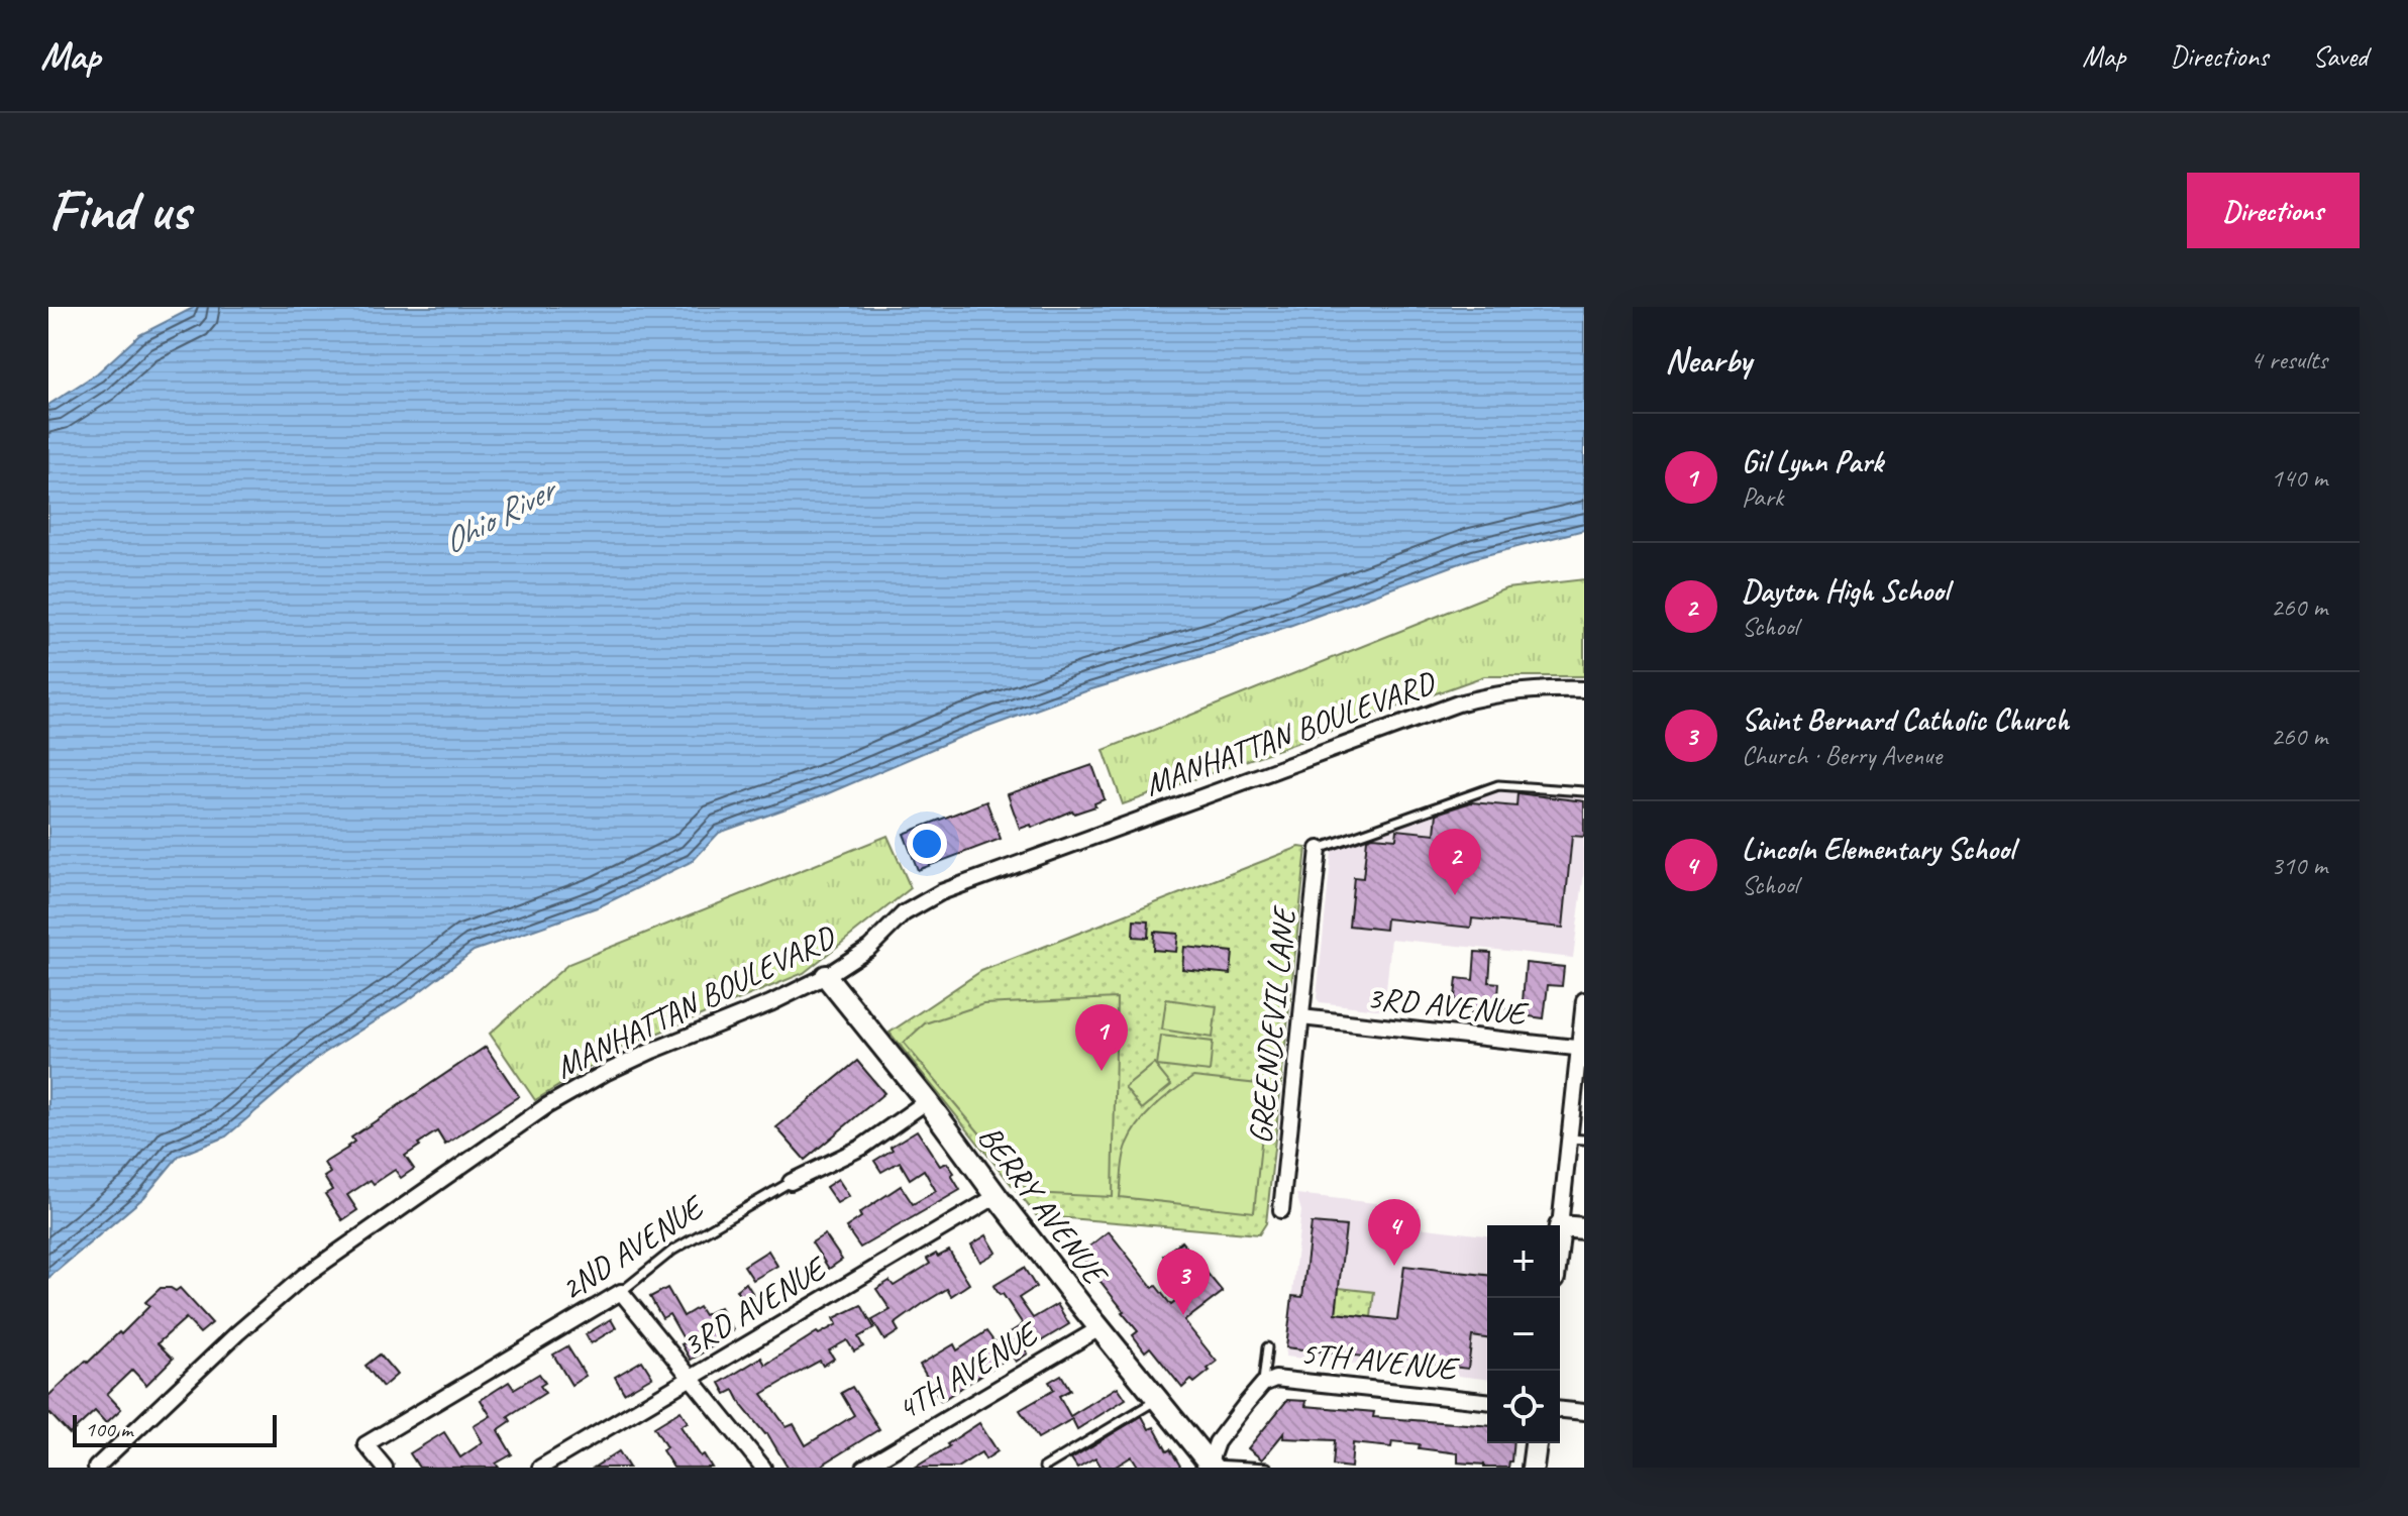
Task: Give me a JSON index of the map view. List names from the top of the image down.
{
  "streets": {
    "street": [
      "MANHATTAN BOULEVARD",
      "3RD AVENUE",
      "GREENDEVIL LANE",
      "BERRY AVENUE",
      "2ND AVENUE",
      "5TH AVENUE",
      "4TH AVENUE"
    ]
  },
  "crossings": [
    ["MANHATTAN BOULEVARD", "BERRY AVENUE"],
    ["3RD AVENUE", "GREENDEVIL LANE"],
    ["3RD AVENUE", "BERRY AVENUE"],
    ["BERRY AVENUE", "2ND AVENUE"],
    ["BERRY AVENUE", "5TH AVENUE"],
    ["BERRY AVENUE", "4TH AVENUE"]
  ],
  "water": ["Ohio River"],
  "scale_bar": "100 m",
  "page": {
    "header": "Map",
    "nav": ["Map", "Directions", "Saved"],
    "buttons": "Directions",
    "title": "Find us",
    "heading": ["Nearby", "4 results"],
    "list": [
      {
        "mark": "1",
        "name": "Gil Lynn Park",
        "note": "Park",
        "value": "140 m"
      },
      {
        "mark": "2",
        "name": "Dayton High School",
        "note": "School",
        "value": "260 m"
      },
      {
        "mark": "3",
        "name": "Saint Bernard Catholic Church",
        "note": "Church · Berry Avenue",
        "value": "260 m"
      },
      {
        "mark": "4",
        "name": "Lincoln Elementary School",
        "note": "School",
        "value": "310 m"
      }
    ],
    "pins": [
      "2",
      "1",
      "4",
      "3"
    ],
    "map_buttons": ["+", "−"],
    "scale": "100 m"
  }
}
